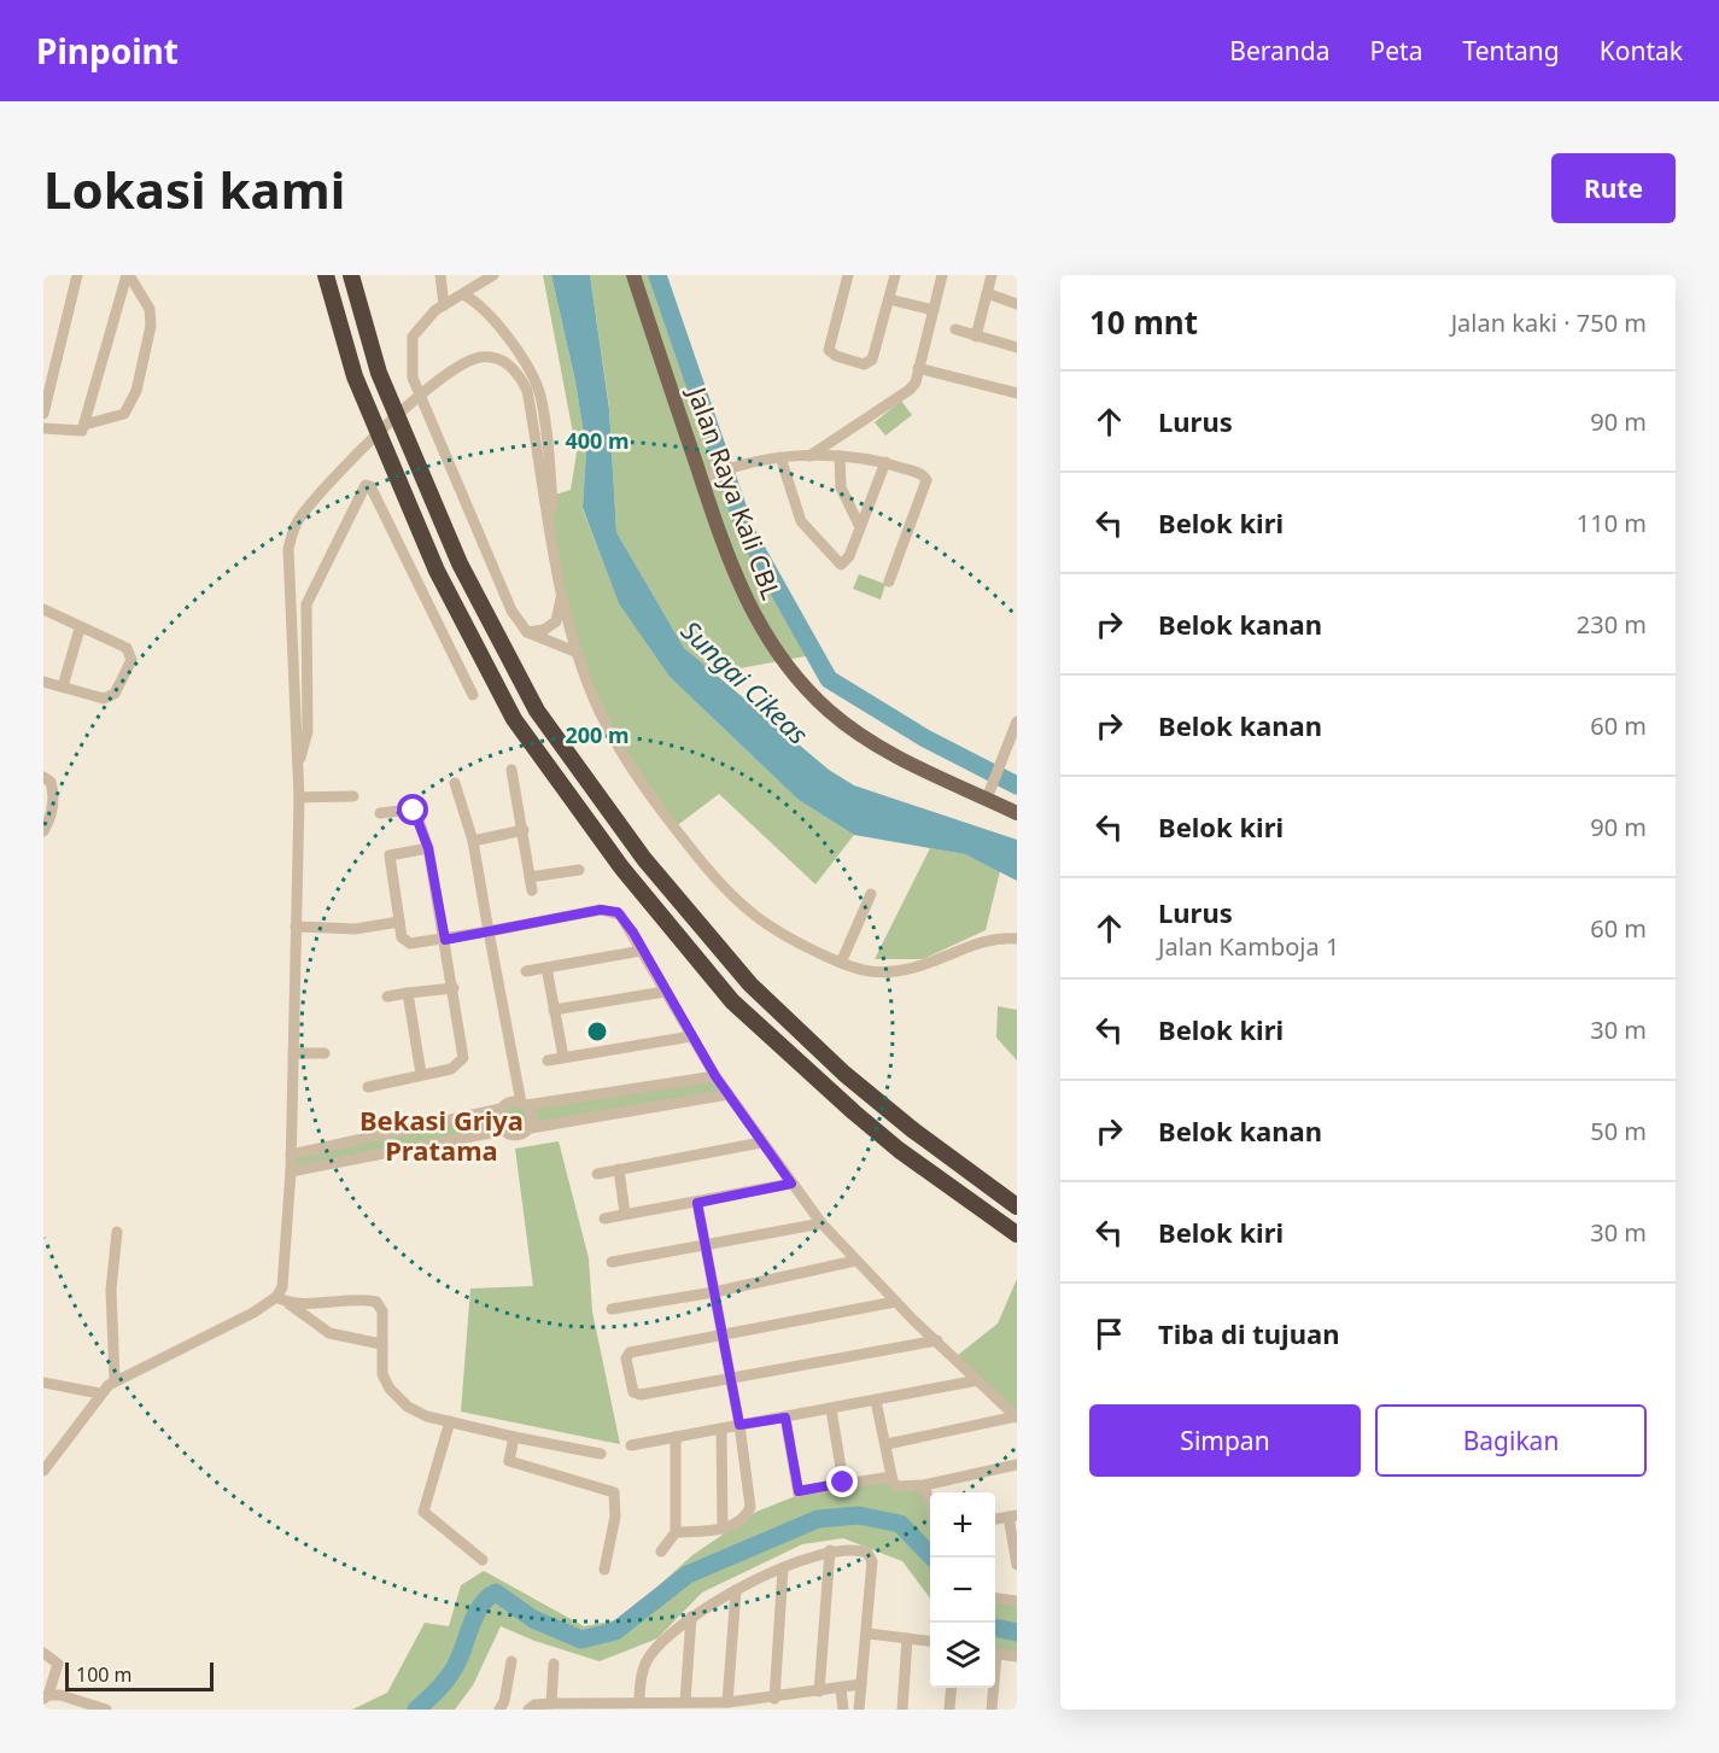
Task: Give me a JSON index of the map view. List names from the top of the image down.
{
  "streets": {
    "main road": ["Jalan Raya Kali CBL"]
  },
  "districts": ["Bekasi Griya Pratama"],
  "water": ["Sungai Cikeas"],
  "scale_bar": "100 m",
  "page": {
    "header": "Pinpoint",
    "nav": [
      "Beranda",
      "Peta",
      "Tentang",
      "Kontak"
    ],
    "buttons": [
      "Rute",
      ["Simpan", "Bagikan"]
    ],
    "title": "Lokasi kami",
    "heading": ["10 mnt", "Jalan kaki · 750 m"],
    "list": [
      ["Lurus", "90 m"],
      ["Belok kiri", "110 m"],
      ["Belok kanan", "230 m"],
      ["Belok kanan", "60 m"],
      ["Belok kiri", "90 m"],
      ["Lurus", "Jalan Kamboja 1", "60 m"],
      ["Belok kiri", "30 m"],
      ["Belok kanan", "50 m"],
      ["Belok kiri", "30 m"],
      "Tiba di tujuan"
    ],
    "map_buttons": ["+", "−"],
    "scale": "100 m"
  },
  "rings": ["400 m", "200 m"]
}
